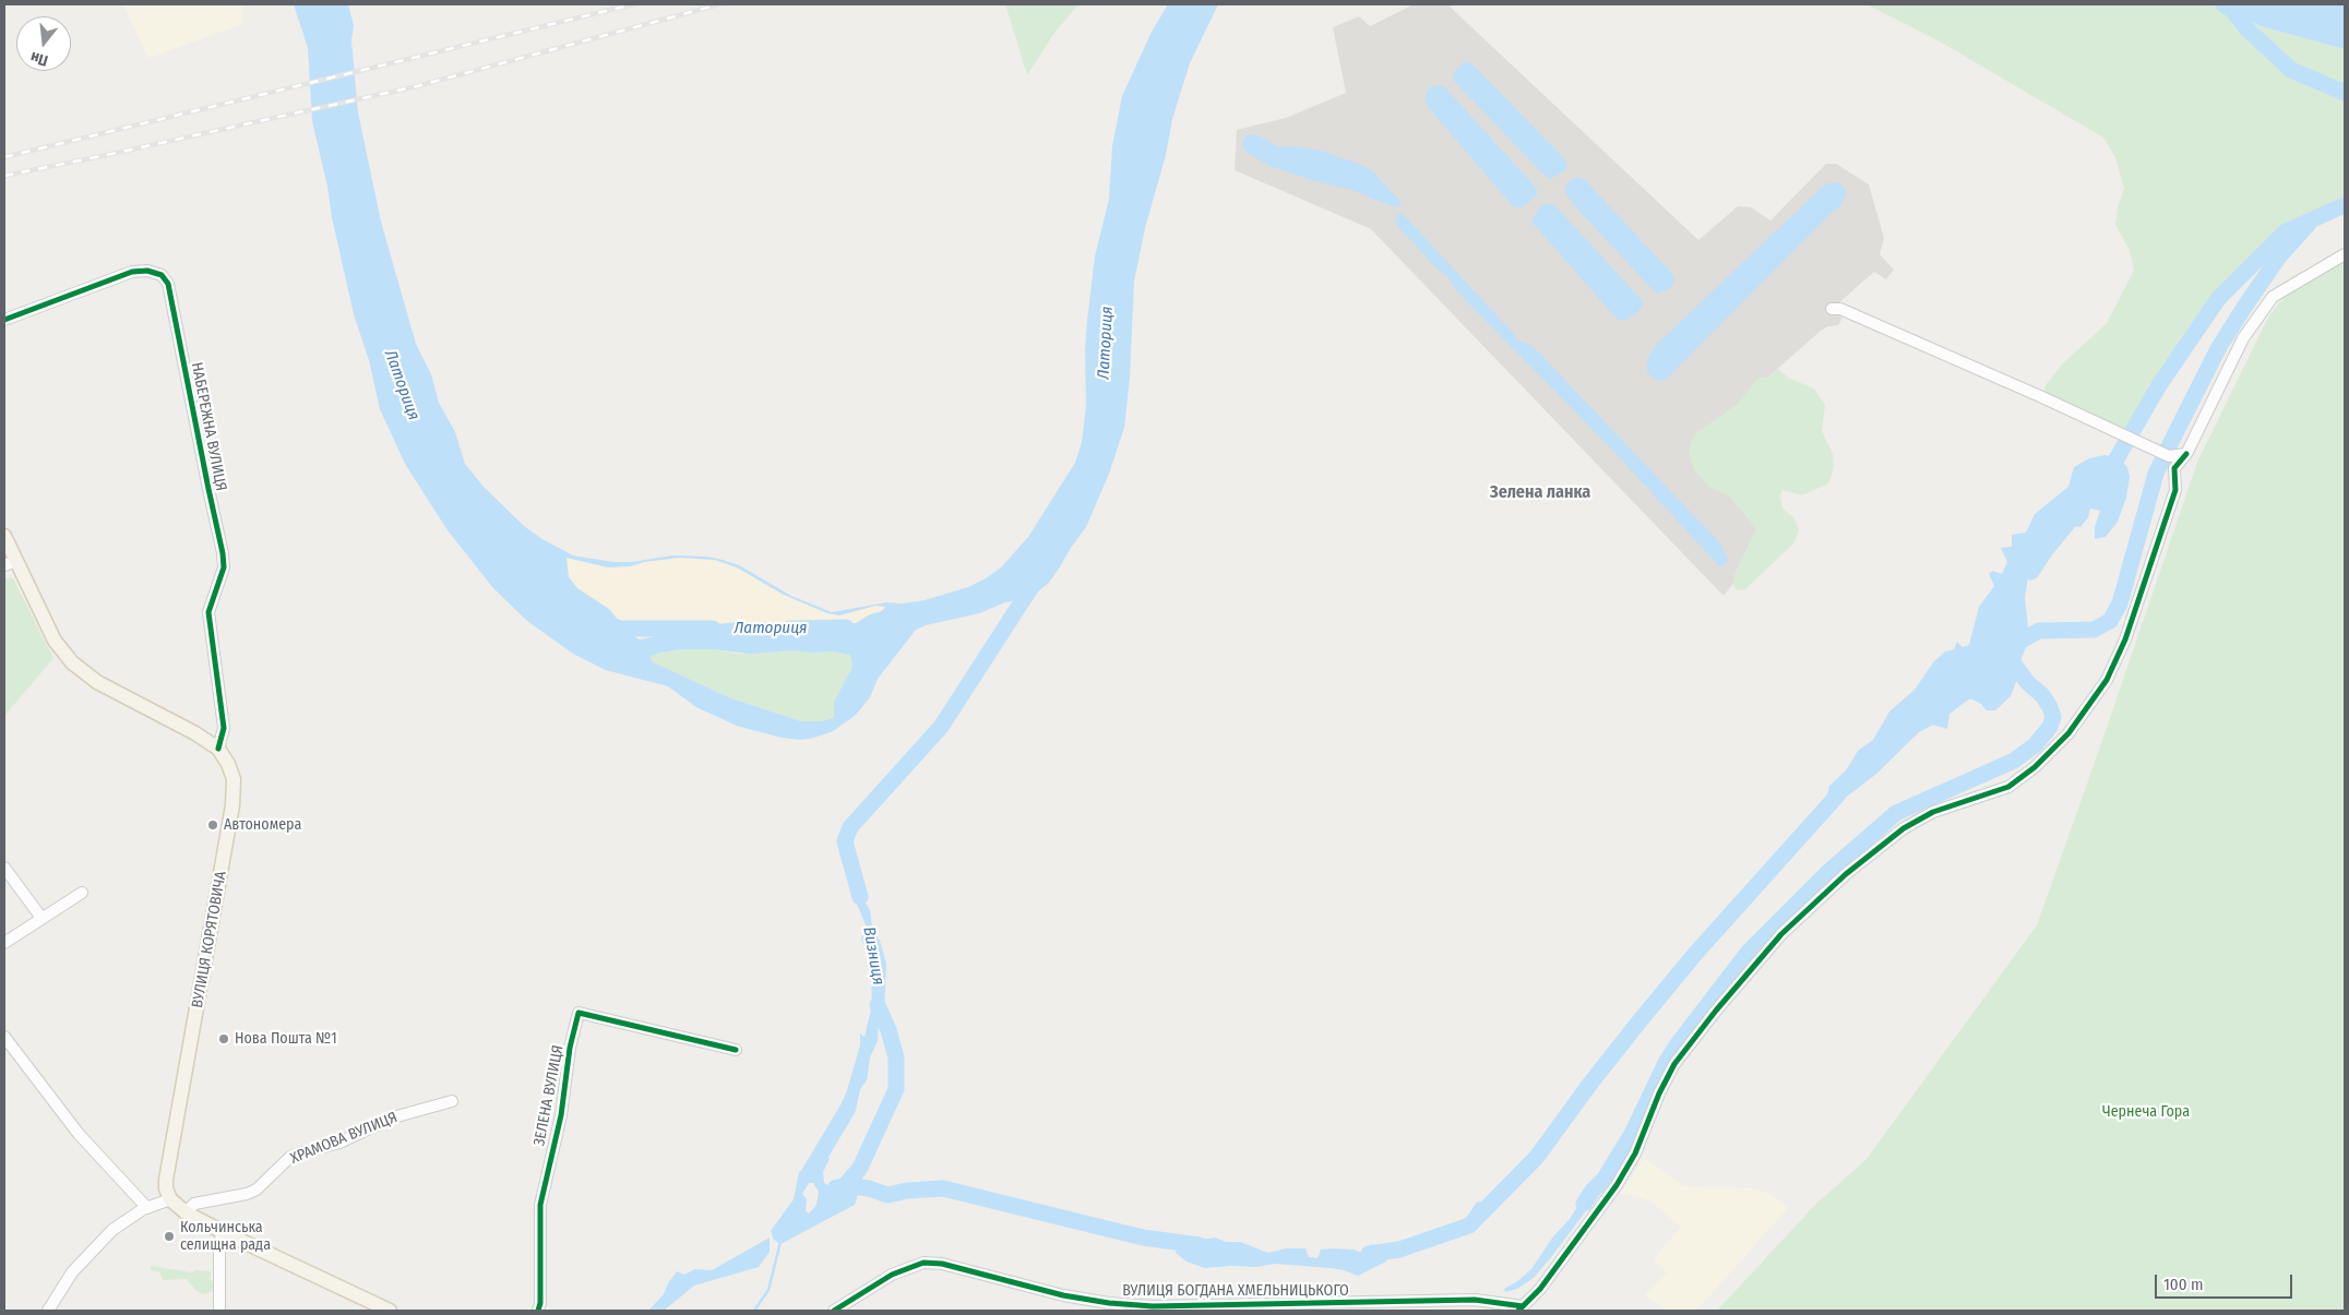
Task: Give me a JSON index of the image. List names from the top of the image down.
{
  "streets": {
    "main road": ["ВУЛИЦЯ КОРЯТОВИЧА"],
    "street": [
      "НАБЕРЕЖНА ВУЛИЦЯ",
      "ЗЕЛЕНА ВУЛИЦЯ",
      "ХРАМОВА ВУЛИЦЯ",
      "ВУЛИЦЯ БОГДАНА ХМЕЛЬНИЦЬКОГО"
    ]
  },
  "crossings": [
    ["НАБЕРЕЖНА ВУЛИЦЯ", "ВУЛИЦЯ КОРЯТОВИЧА"]
  ],
  "districts": ["Зелена ланка"],
  "water": ["Латориця", "Визниця"],
  "parks": ["Чернеча Гора"],
  "places": ["Автономера", "Нова Пошта №1", "Кольчинська селищна рада"],
  "scale_bar": "100 m",
  "north": "bottom"
}
